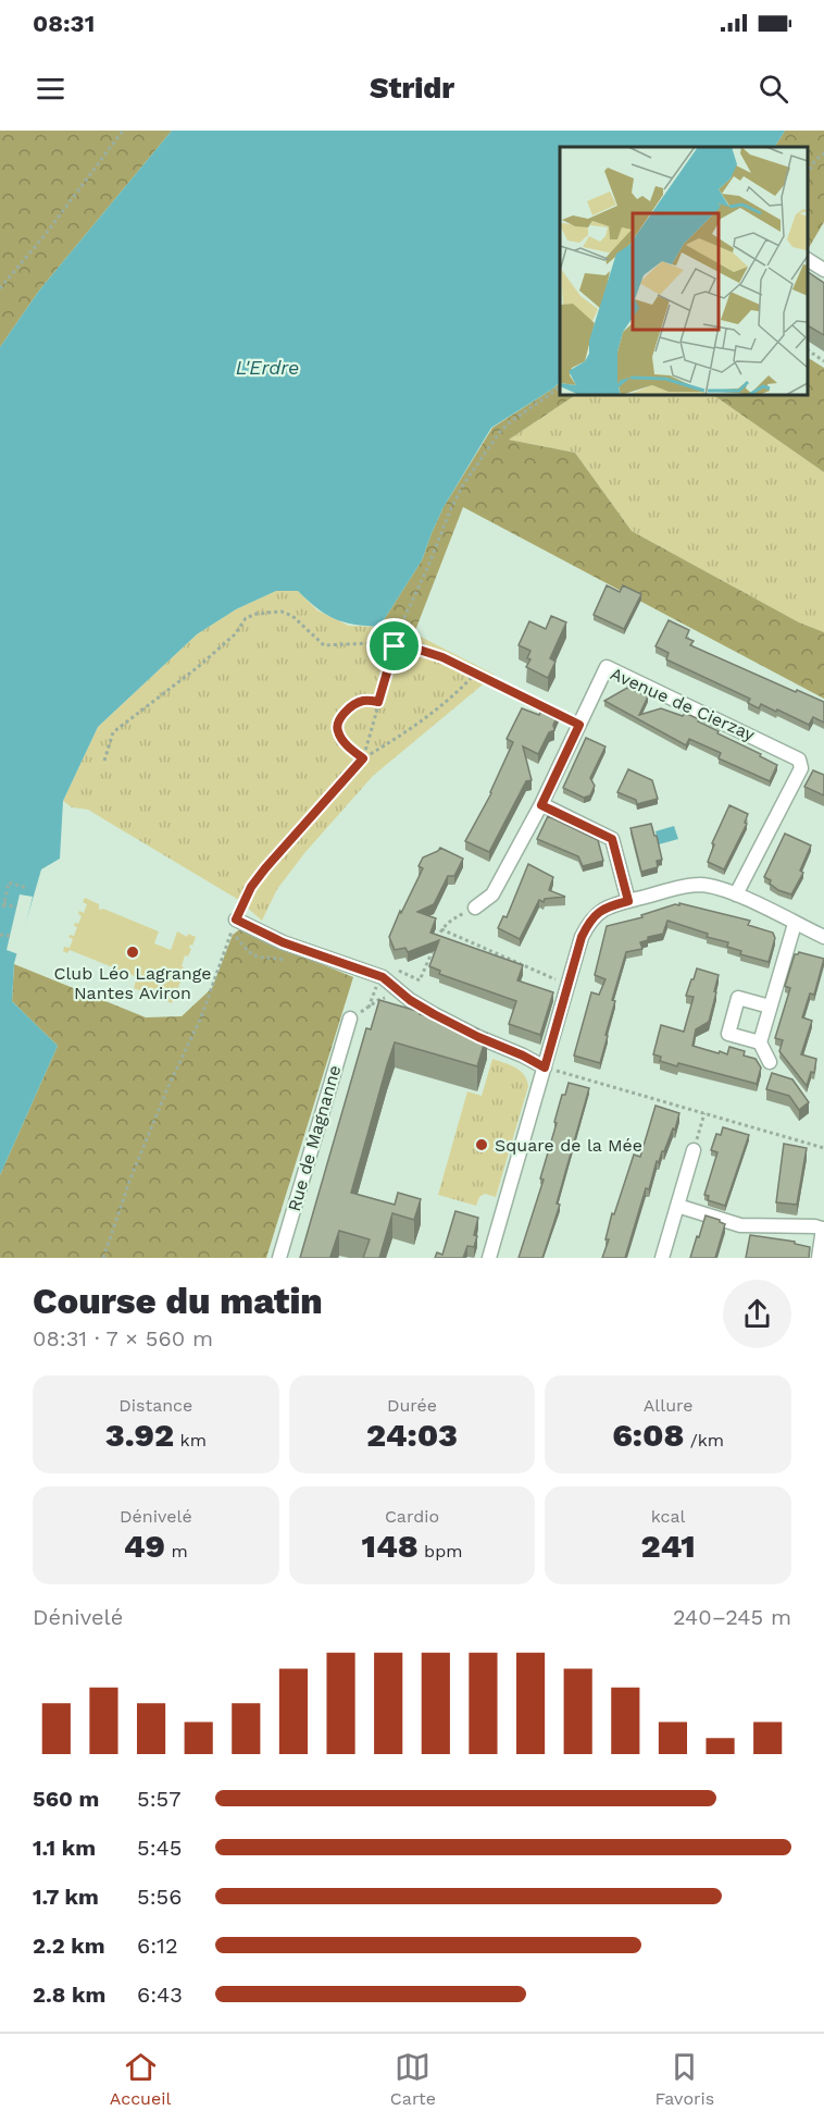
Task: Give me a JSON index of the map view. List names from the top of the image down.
{
  "streets": {
    "street": ["Avenue de Cierzay", "Rue de Magnanne"]
  },
  "water": ["L'Erdre"],
  "places": ["Club Léo Lagrange Nantes Aviron", "Square de la Mée"],
  "page": {
    "status": "08:31",
    "header": "Stridr",
    "heading": ["Course du matin", "08:31 · 7 × 560 m"],
    "stats": [
      ["Distance", "3.92 km"],
      ["Durée", "24:03"],
      ["Allure", "6:08 /km"],
      ["Dénivelé", "49 m"],
      ["Cardio", "148 bpm"],
      ["kcal", "241"]
    ],
    "chart": ["Dénivelé", "240–245 m"],
    "list": [
      {
        "name": "560 m",
        "note": "5:57"
      },
      {
        "name": "1.1 km",
        "note": "5:45"
      },
      {
        "name": "1.7 km",
        "note": "5:56"
      },
      {
        "name": "2.2 km",
        "note": "6:12"
      },
      {
        "name": "2.8 km",
        "note": "6:43"
      }
    ],
    "tabs": ["Accueil", "Carte", "Favoris"]
  }
}
